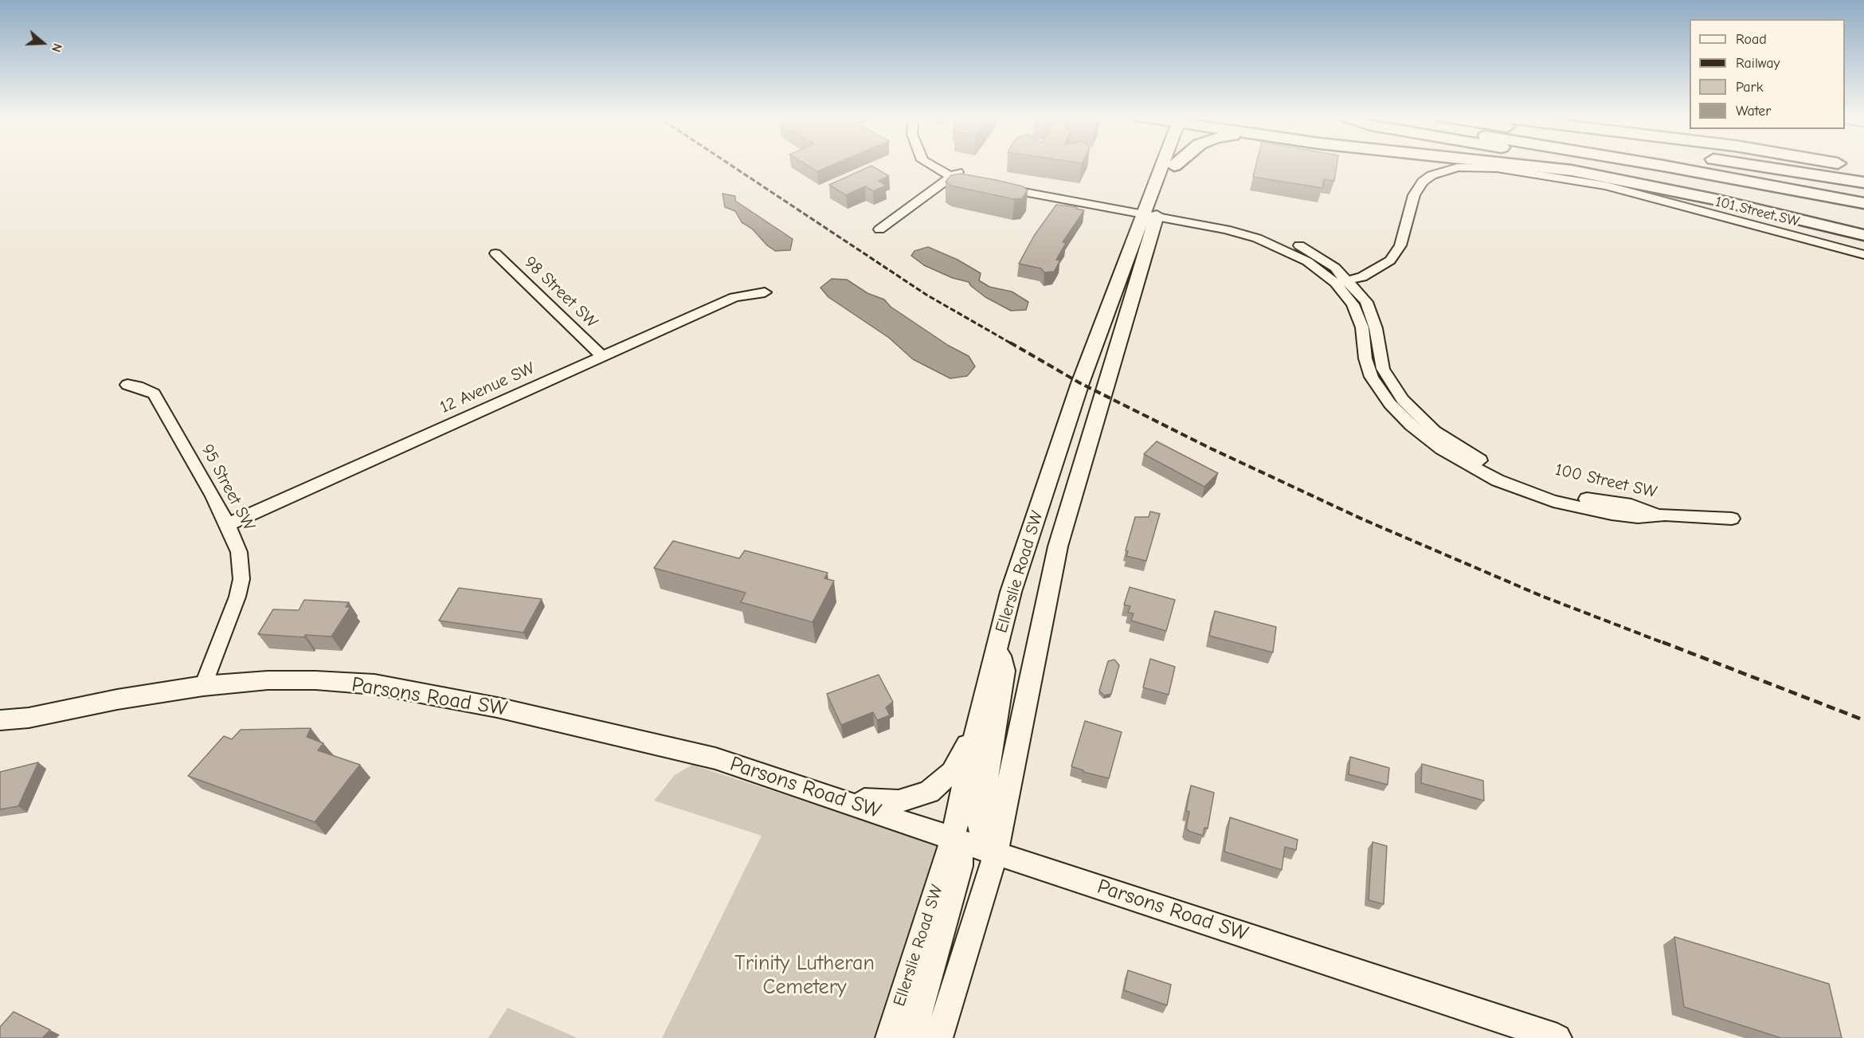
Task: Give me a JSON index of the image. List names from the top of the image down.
{
  "streets": {
    "main road": ["Ellerslie Road SW", "Parsons Road SW"],
    "street": [
      "101 Street SW",
      "98 Street SW",
      "12 Avenue SW",
      "100 Street SW",
      "95 Street SW"
    ]
  },
  "crossings": [
    ["101 Street SW", "100 Street SW"],
    ["98 Street SW", "12 Avenue SW"],
    ["12 Avenue SW", "95 Street SW"],
    ["100 Street SW", "Ellerslie Road SW"],
    ["95 Street SW", "Parsons Road SW"],
    ["Ellerslie Road SW", "Parsons Road SW"]
  ],
  "parks": ["Trinity Lutheran Cemetery"],
  "legend": [
    "Road",
    "Railway",
    "Park",
    "Water"
  ],
  "north": "right"
}
